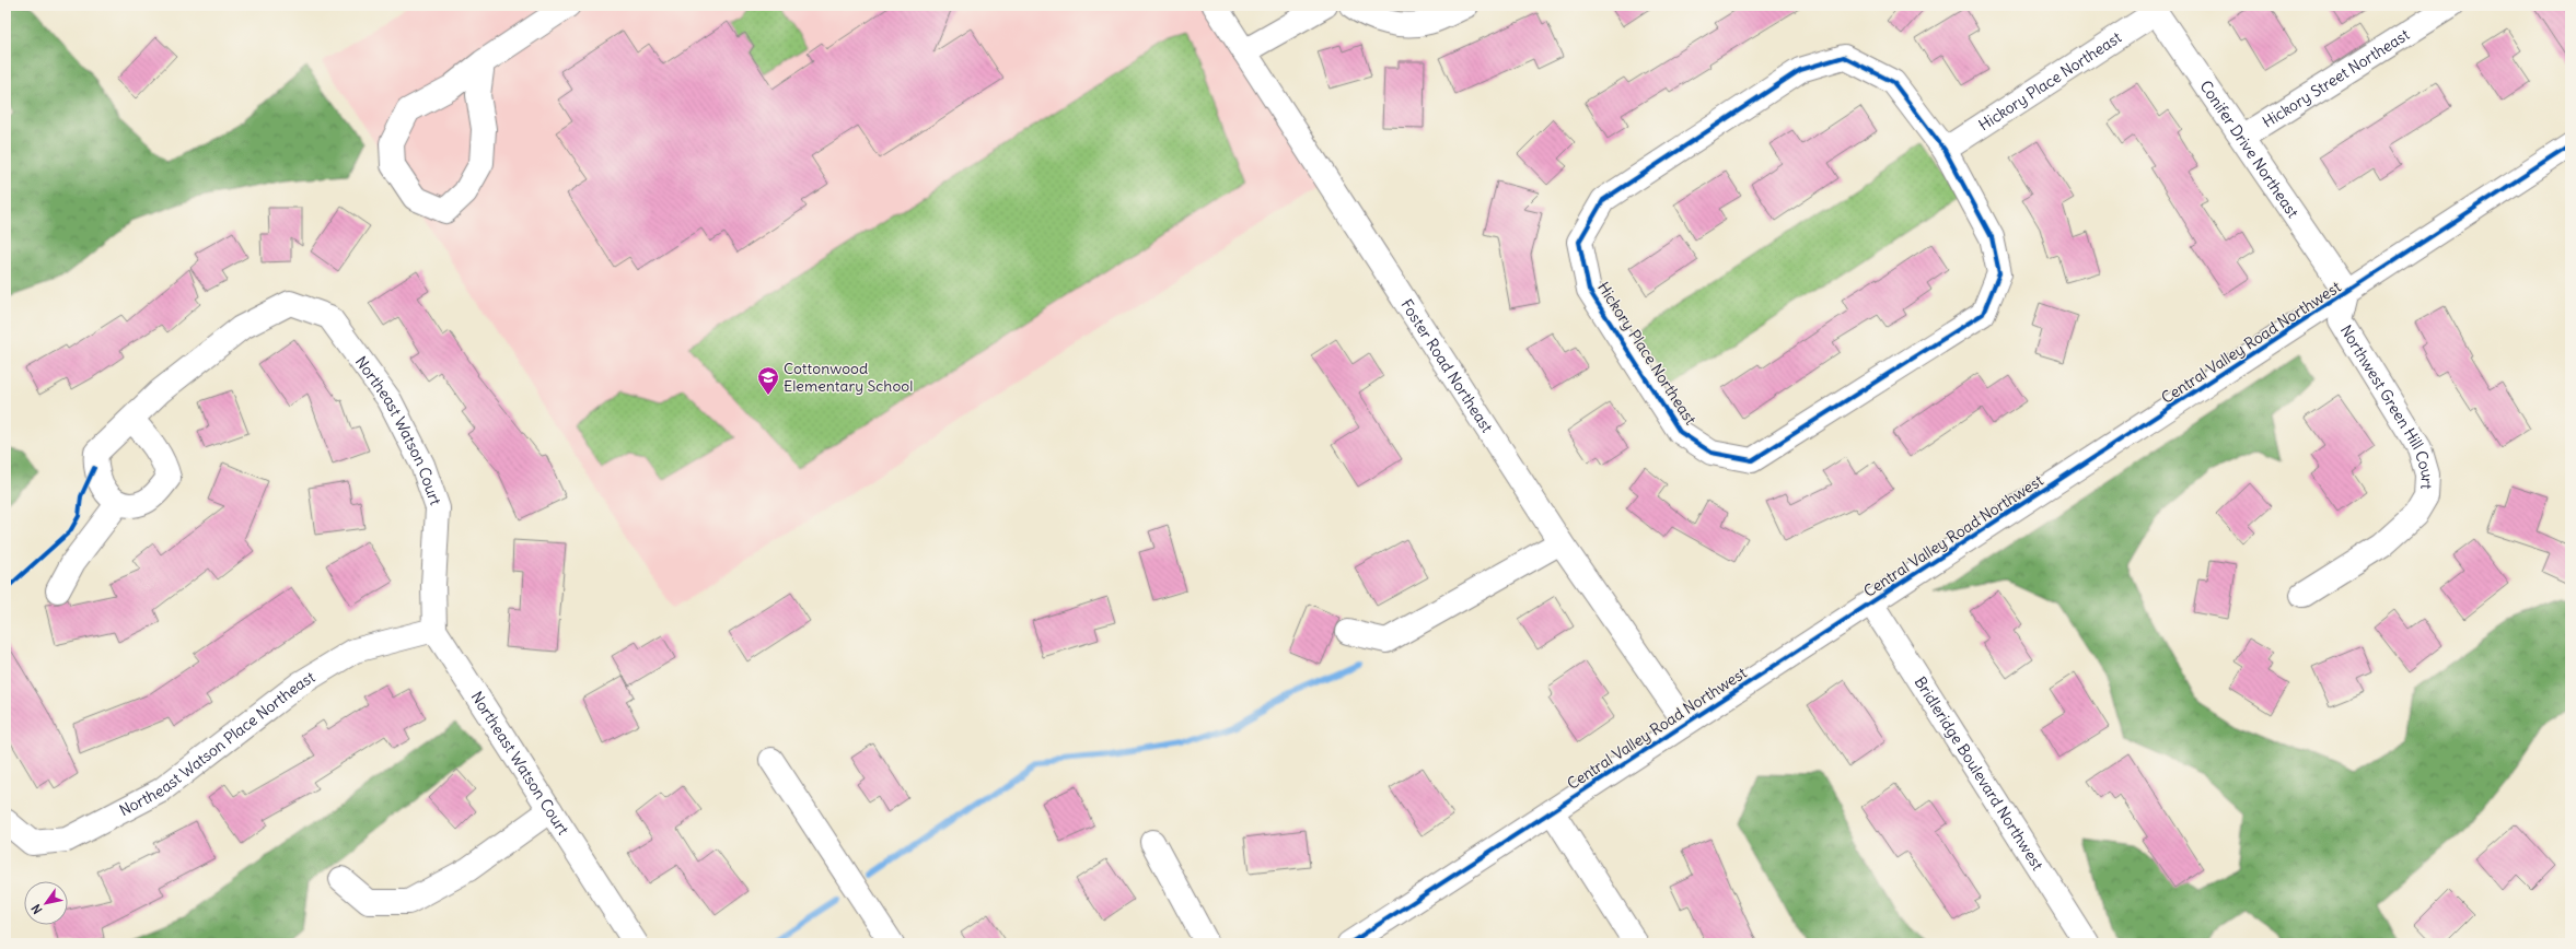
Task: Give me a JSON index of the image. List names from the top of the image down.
{
  "streets": {
    "street": [
      "Hickory Street Northeast",
      "Hickory Place Northeast",
      "Conifer Drive Northeast",
      "Central Valley Road Northwest",
      "Foster Road Northeast",
      "Northwest Green Hill Court",
      "Northeast Watson Court",
      "Northeast Watson Place Northeast",
      "Bridleridge Boulevard Northwest"
    ]
  },
  "crossings": [
    ["Hickory Street Northeast", "Conifer Drive Northeast"],
    ["Hickory Place Northeast", "Conifer Drive Northeast"],
    ["Conifer Drive Northeast", "Central Valley Road Northwest"],
    ["Conifer Drive Northeast", "Northwest Green Hill Court"],
    ["Central Valley Road Northwest", "Foster Road Northeast"],
    ["Central Valley Road Northwest", "Northwest Green Hill Court"],
    ["Central Valley Road Northwest", "Bridleridge Boulevard Northwest"],
    ["Northeast Watson Court", "Northeast Watson Place Northeast"]
  ],
  "places": {
    "school or university": ["Cottonwood Elementary School"]
  },
  "north": "bottom left"
}
